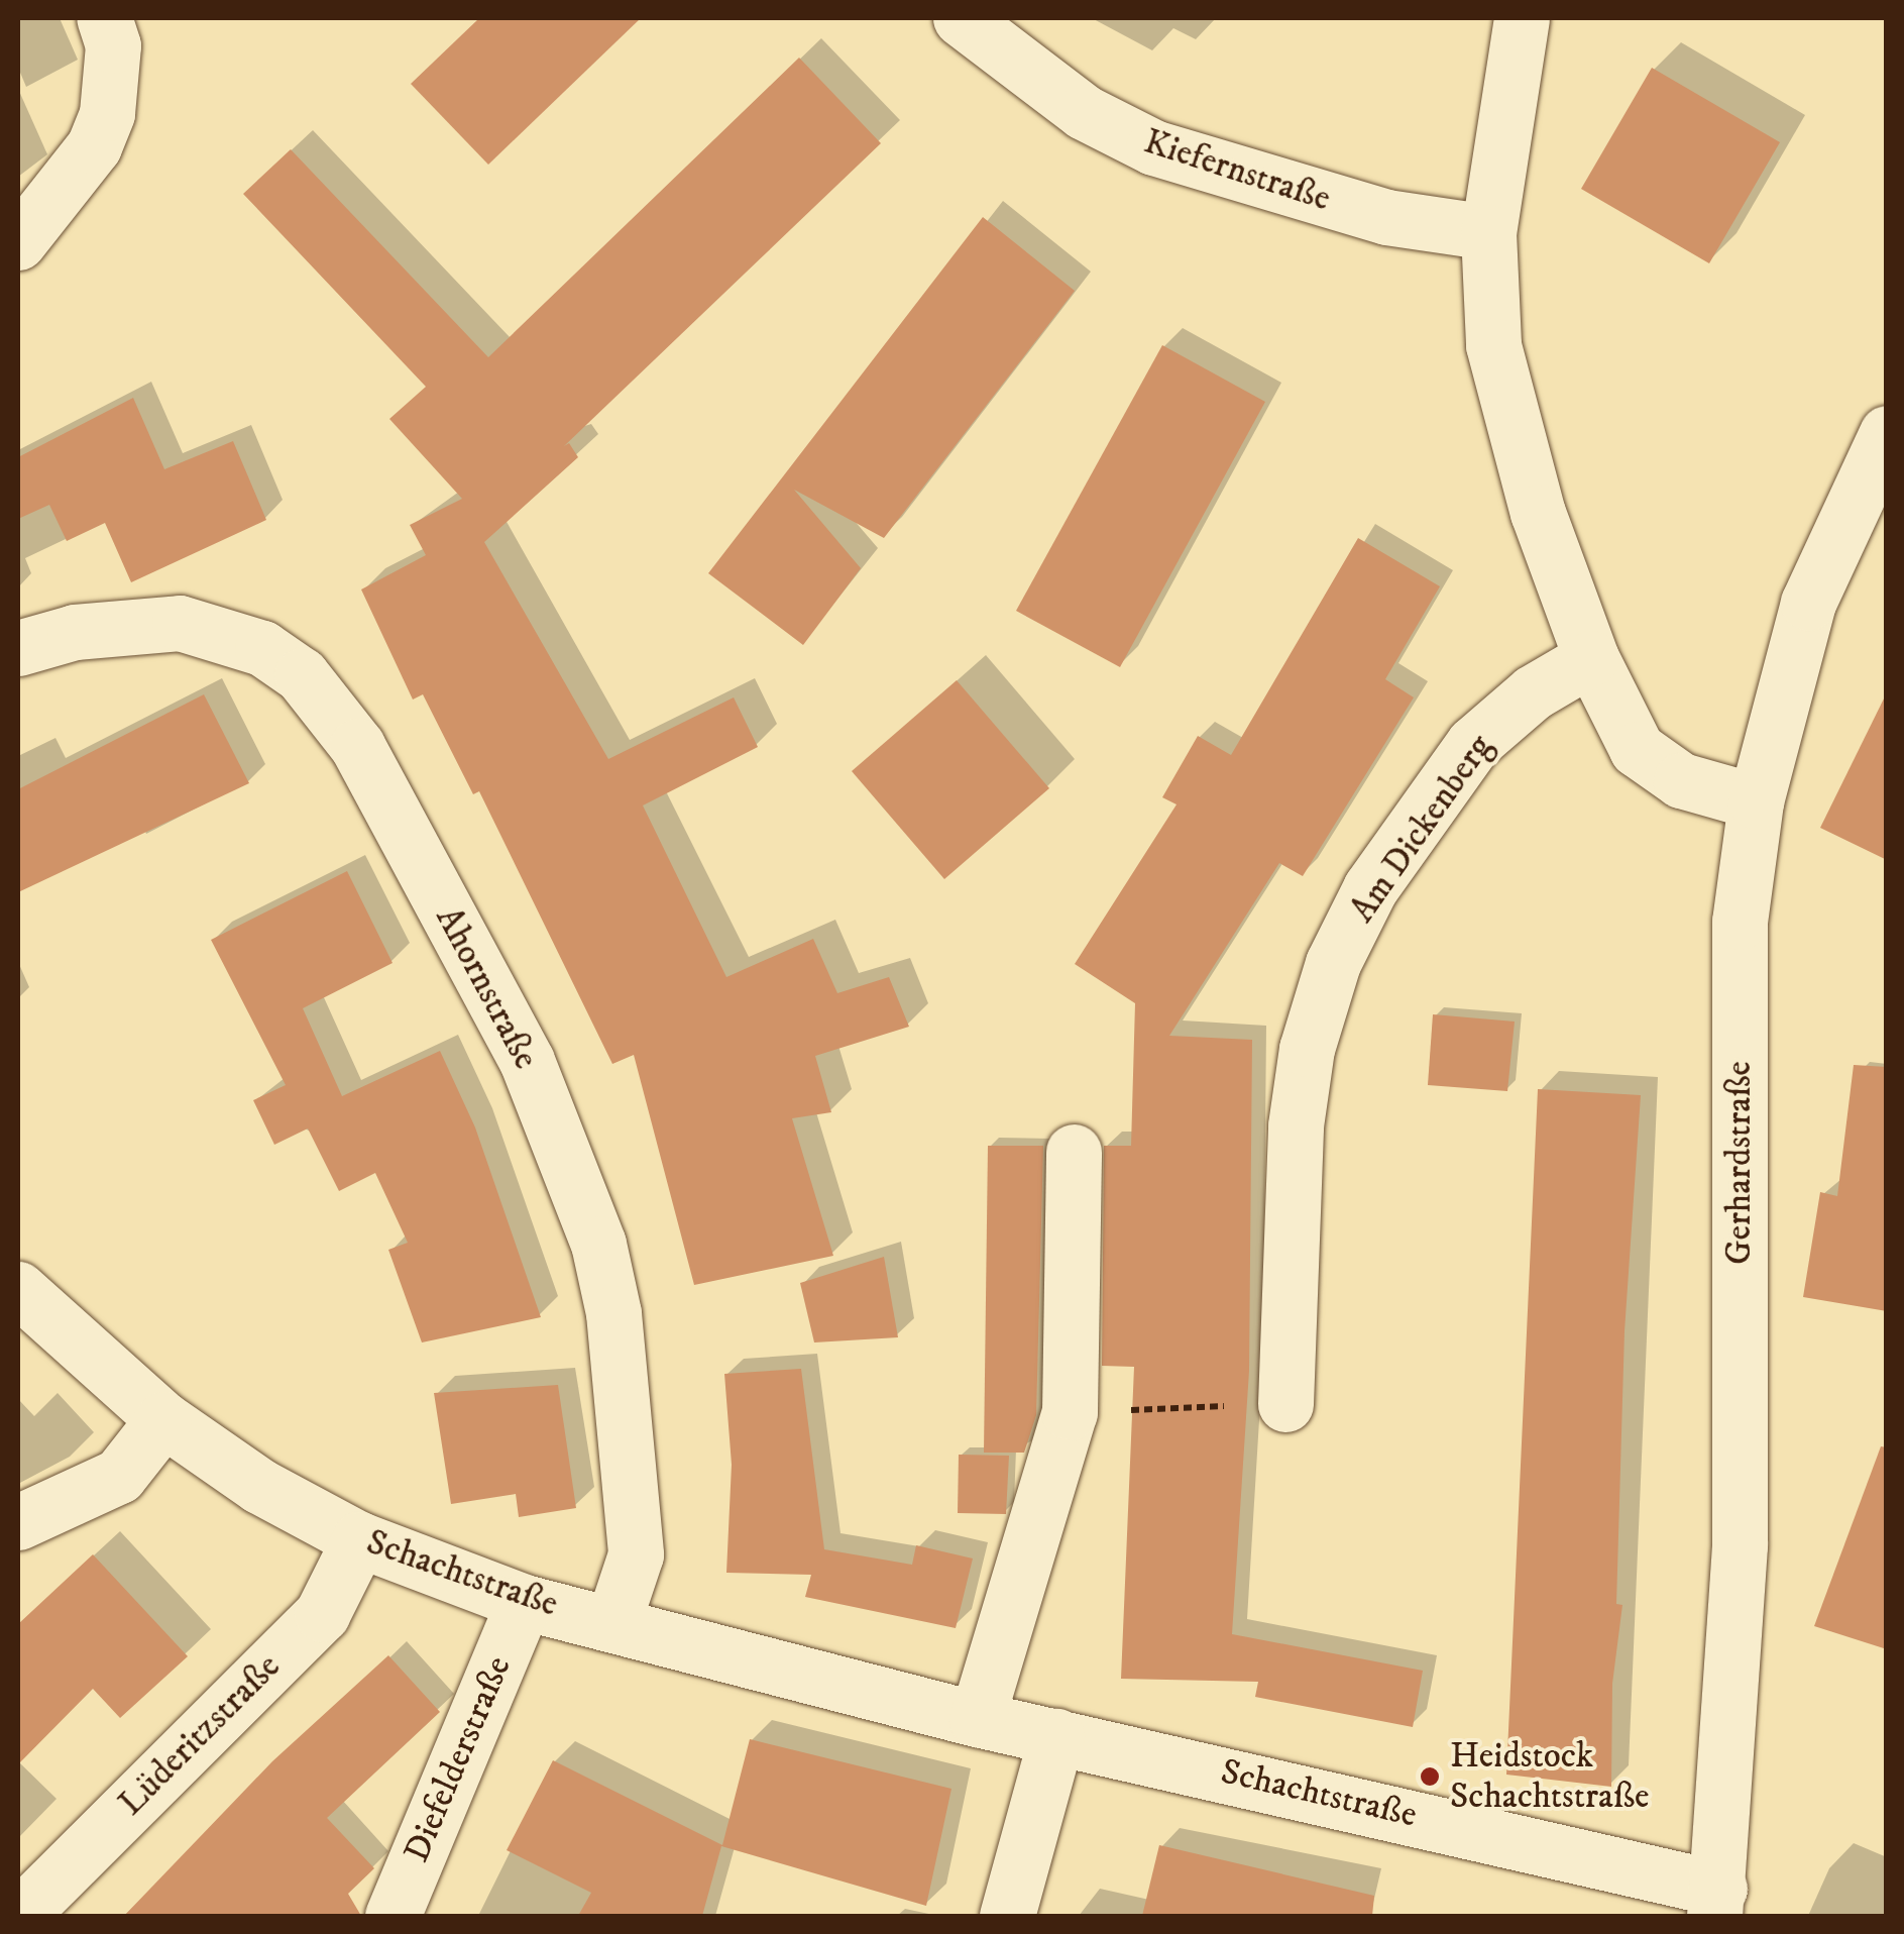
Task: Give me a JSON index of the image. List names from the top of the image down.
{
  "streets": {
    "street": [
      "Kiefernstraße",
      "Am Dickenberg",
      "Ahornstraße",
      "Gerhardstraße",
      "Schachtstraße",
      "Lüderitzstraße",
      "Diefelderstraße"
    ]
  },
  "crossings": [
    ["Ahornstraße", "Schachtstraße"],
    ["Gerhardstraße", "Schachtstraße"],
    ["Schachtstraße", "Lüderitzstraße"],
    ["Schachtstraße", "Diefelderstraße"]
  ],
  "places": ["Heidstock Schachtstraße"]
}
